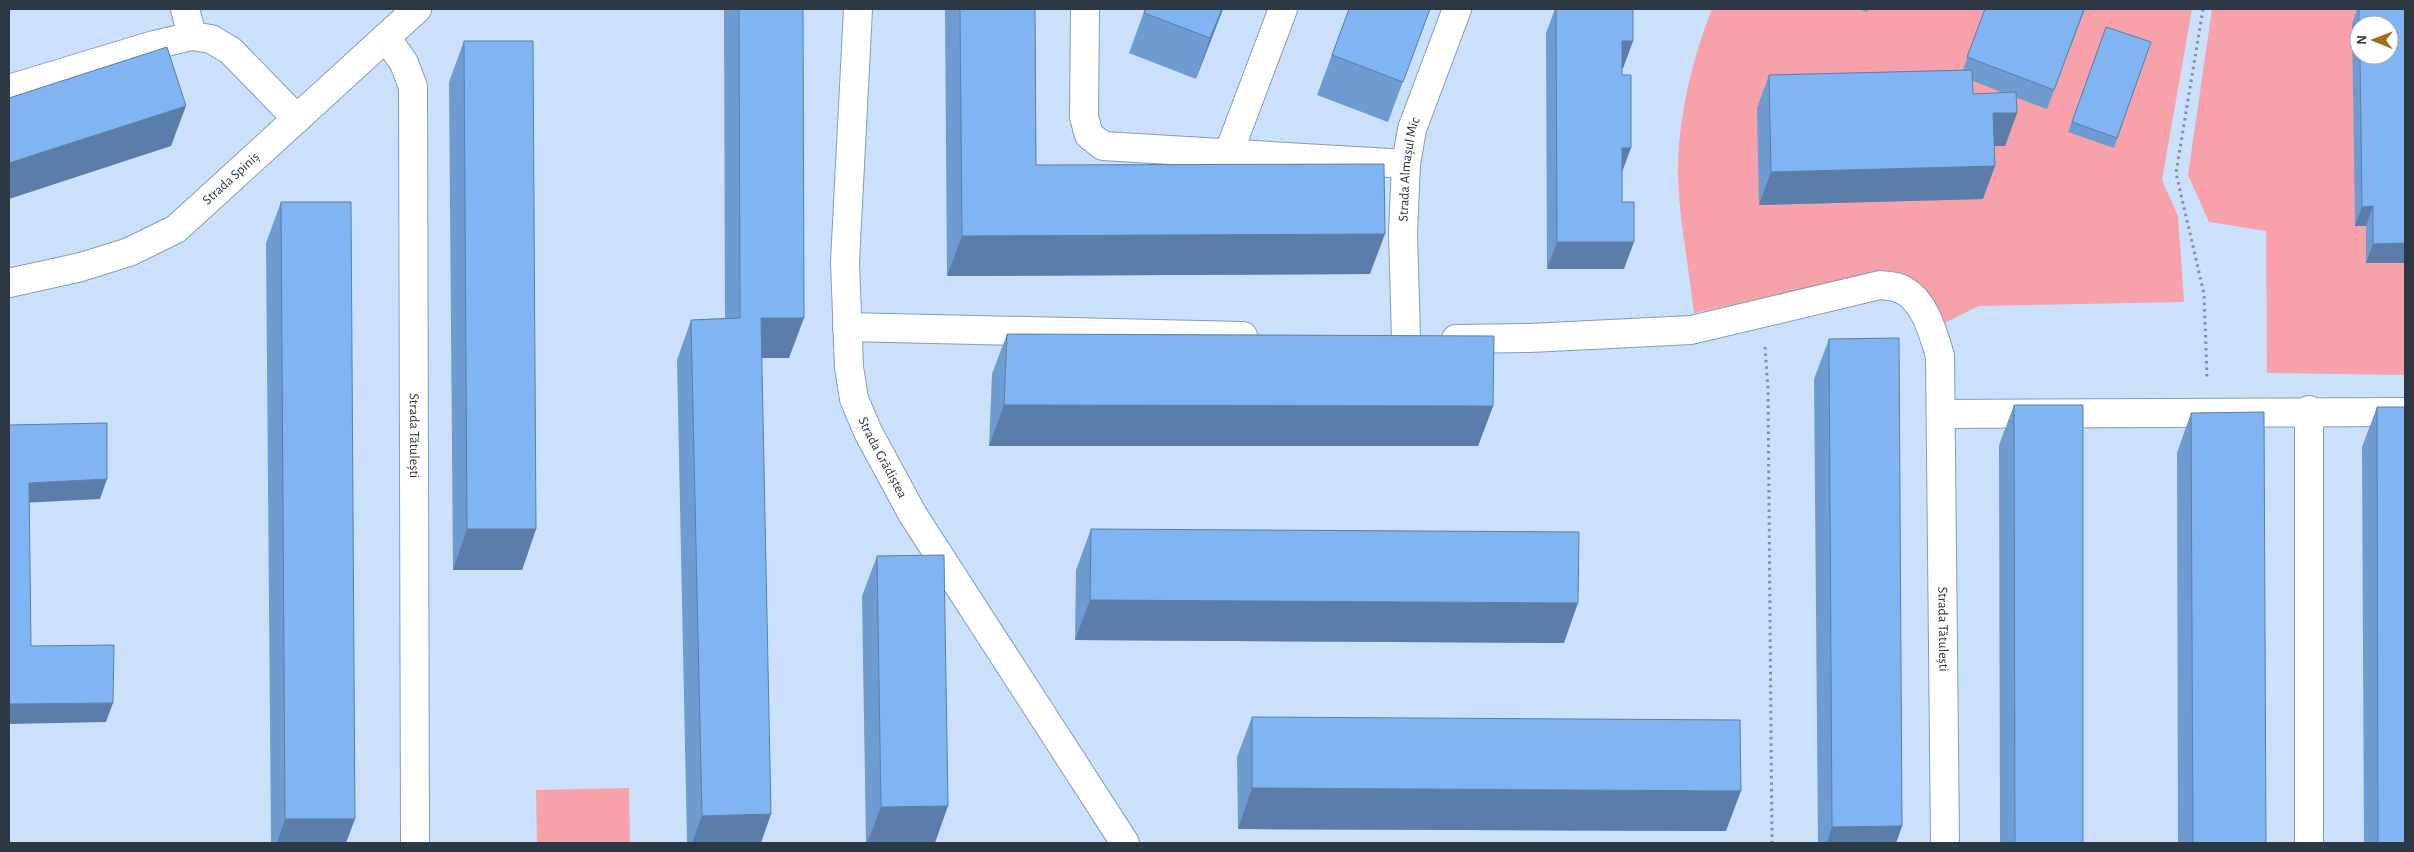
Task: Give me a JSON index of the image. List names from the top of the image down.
{
  "streets": {
    "street": [
      "Strada Almașul Mic",
      "Strada Spiniș",
      "Strada Tătulești",
      "Strada Grădiștea"
    ]
  },
  "crossings": [
    ["Strada Almașul Mic", "Strada Tătulești"],
    ["Strada Spiniș", "Strada Tătulești"]
  ],
  "north": "left"
}
